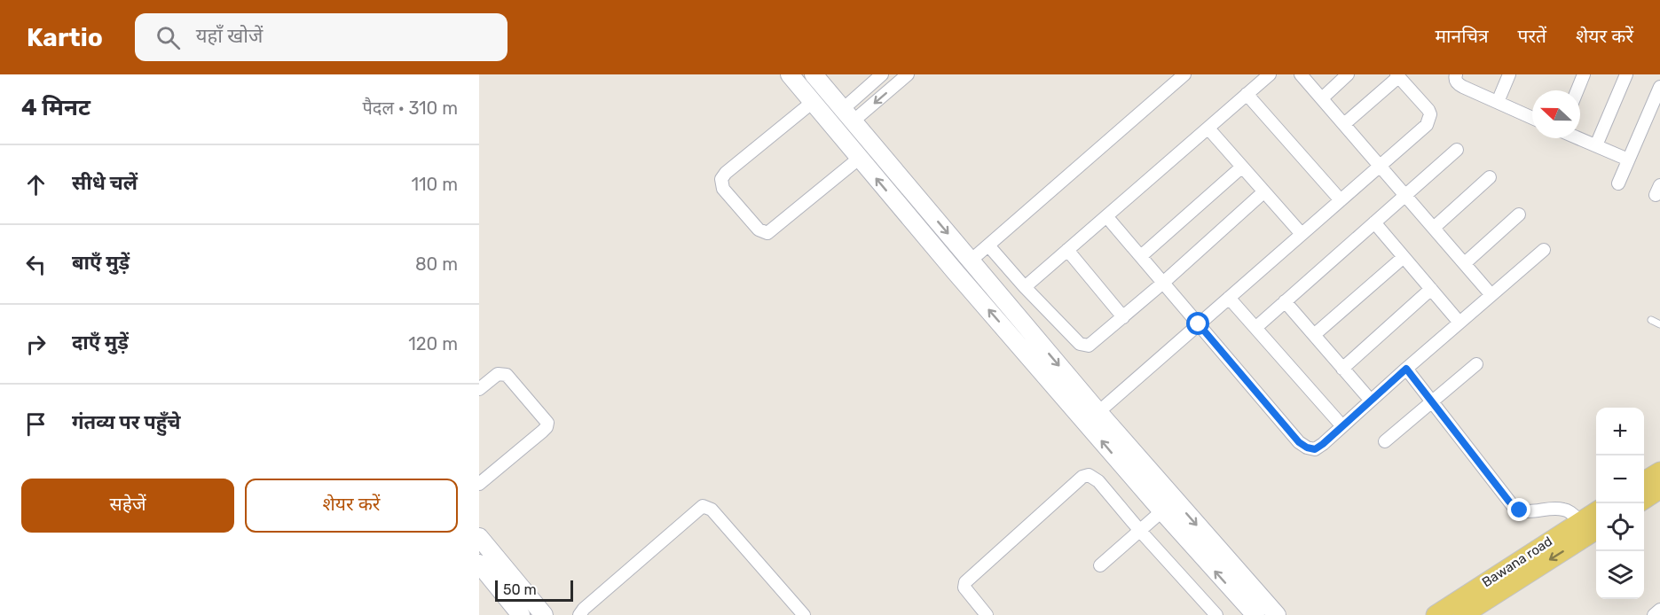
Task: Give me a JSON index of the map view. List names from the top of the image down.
{
  "streets": {
    "main road": ["Bawana road"]
  },
  "scale_bar": "50 m",
  "north": "left",
  "page": {
    "header": "Kartio",
    "search": "यहाँ खोजें",
    "nav": ["मानचित्र", "परतें", "शेयर करें"],
    "heading": ["4 मिनट", "पैदल · 310 m"],
    "list": [
      ["सीधे चलें", "110 m"],
      ["बाएँ मुड़ें", "80 m"],
      ["दाएँ मुड़ें", "120 m"],
      "गंतव्य पर पहुँचे"
    ],
    "map_buttons": ["+", "−"],
    "buttons": ["सहेजें", "शेयर करें"],
    "scale": "50 m"
  }
}
